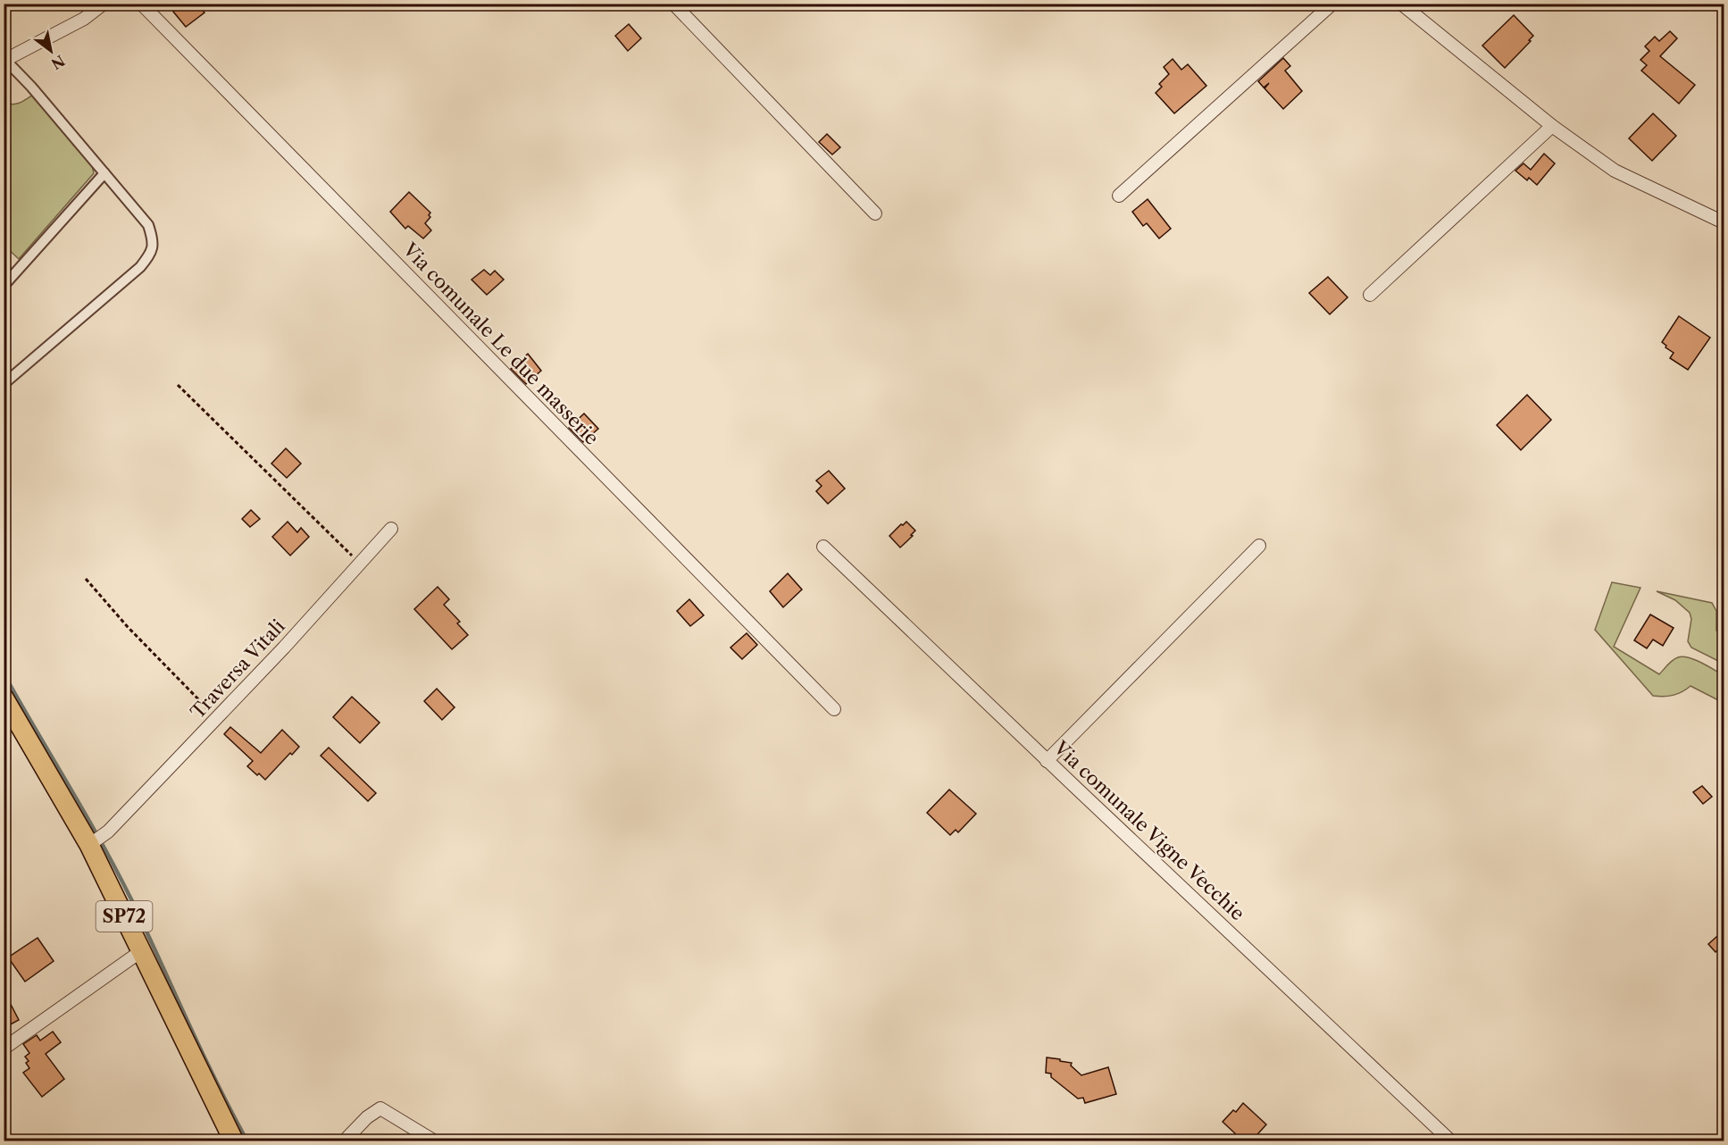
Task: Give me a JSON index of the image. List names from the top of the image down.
{
  "streets": {
    "main road": ["SP72"],
    "street": ["Via comunale Le due masserie", "Traversa Vitali", "Via comunale Vigne Vecchie"]
  },
  "crossings": [
    ["Traversa Vitali", "SP72"]
  ],
  "north": "bottom right"
}
